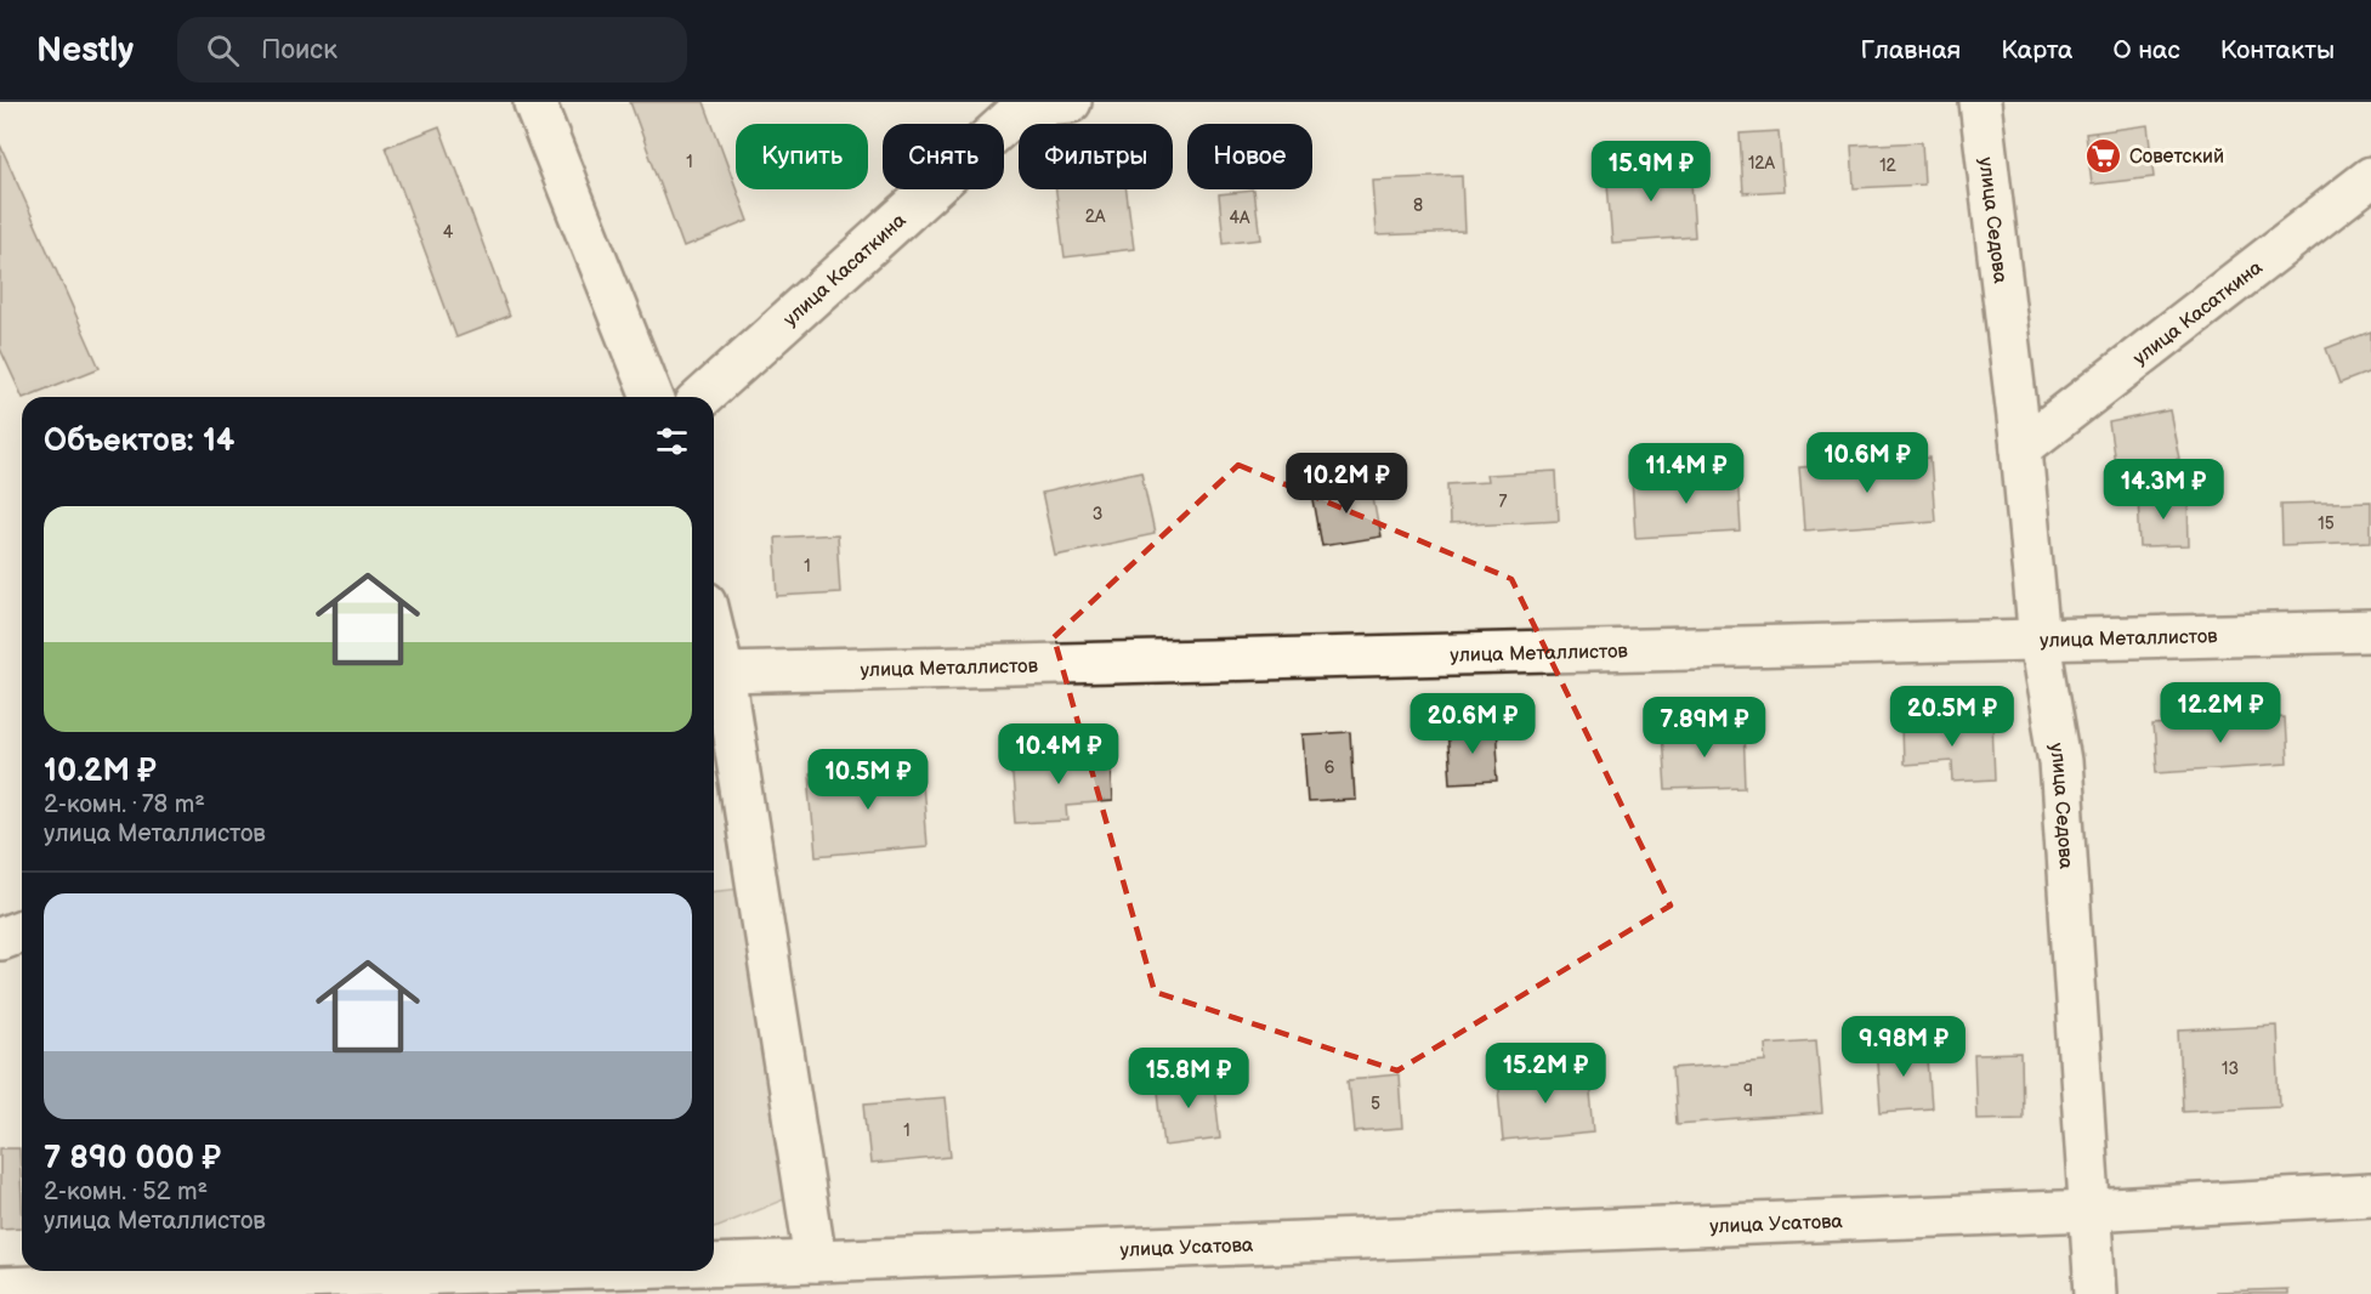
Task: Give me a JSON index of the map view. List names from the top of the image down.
{
  "streets": {
    "street": [
      "улица Седова",
      "улица Касаткина",
      "улица Металлистов",
      "улица Усатова"
    ]
  },
  "crossings": [
    ["улица Седова", "улица Касаткина"],
    ["улица Седова", "улица Металлистов"],
    ["улица Седова", "улица Усатова"]
  ],
  "places": {
    "supermarket": ["Советский"]
  },
  "house_numbers": [
    "1",
    "12А",
    "12",
    "8",
    "2А",
    "4А",
    "4",
    "7",
    "3",
    "15",
    "1",
    "6",
    "13",
    "9",
    "5",
    "1"
  ],
  "page": {
    "header": "Nestly",
    "search": "Поиск",
    "nav": [
      "Главная",
      "Карта",
      "О нас",
      "Контакты"
    ],
    "chip": [
      "Купить",
      "Снять",
      "Фильтры",
      "Новое"
    ],
    "price": [
      "15.9M ₽",
      "10.6M ₽",
      "11.4M ₽",
      "10.2M ₽",
      "14.3M ₽",
      "12.2M ₽",
      "20.5M ₽",
      "20.6M ₽",
      "7.89M ₽",
      "10.4M ₽",
      "10.5M ₽",
      "9.98M ₽",
      "15.2M ₽",
      "15.8M ₽"
    ],
    "heading": "Объектов: 14",
    "list": [
      {
        "name": "10.2M ₽",
        "note": "2-комн. · 78 m² · улица Металлистов"
      },
      {
        "name": "7 890 000 ₽",
        "note": "2-комн. · 52 m² · улица Металлистов"
      }
    ]
  }
}
